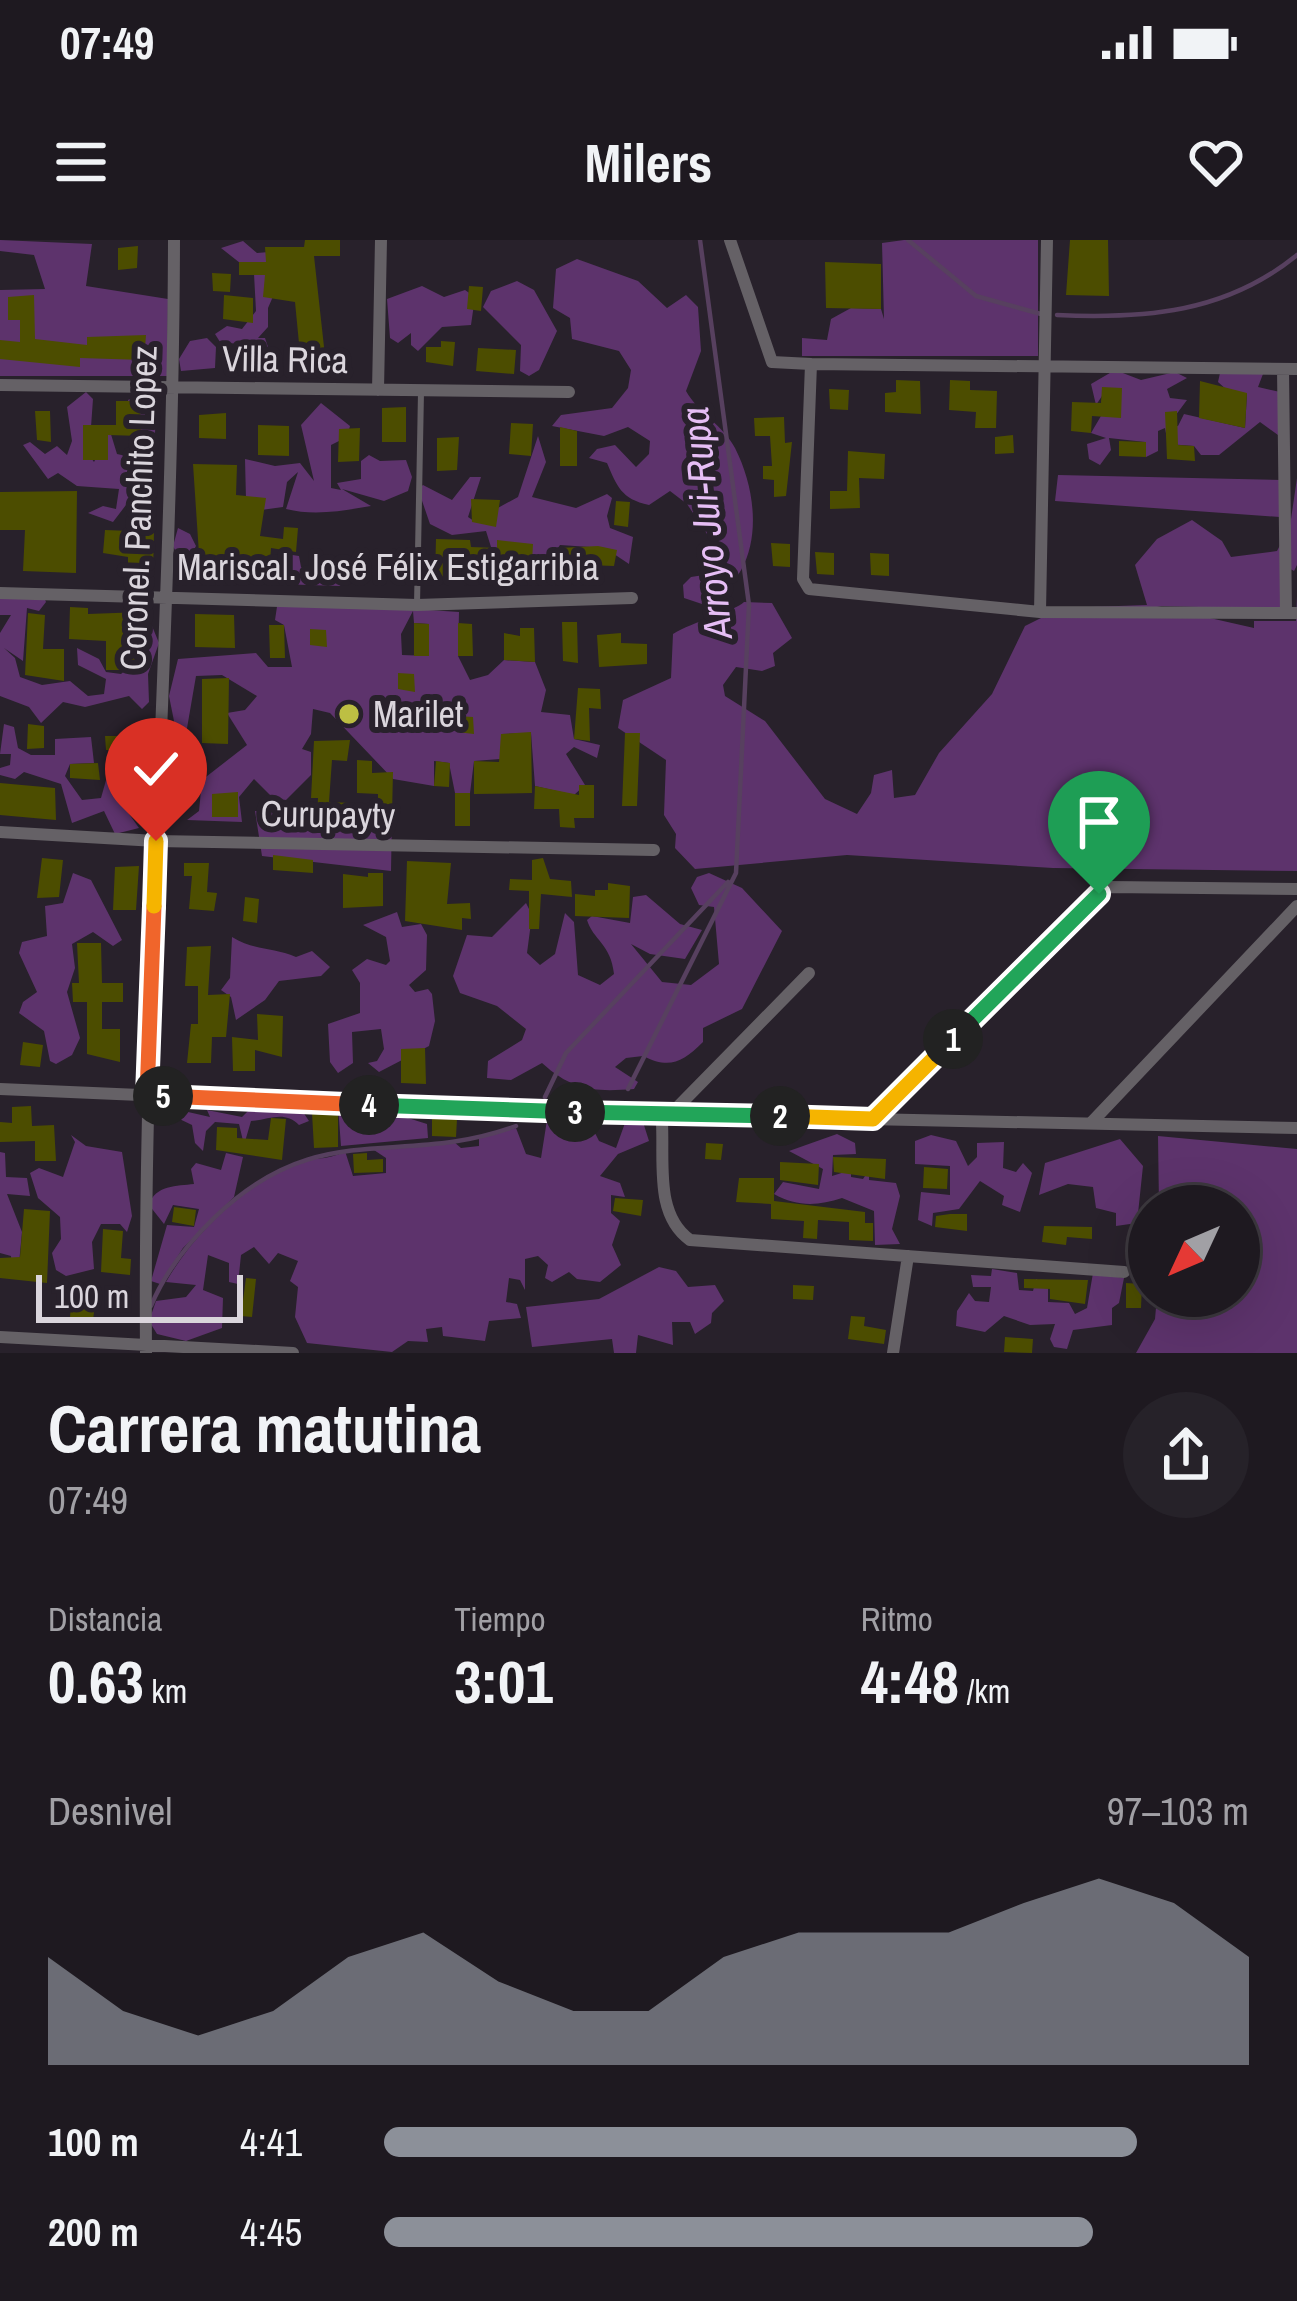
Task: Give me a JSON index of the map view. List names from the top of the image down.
{
  "streets": {
    "street": [
      "Villa Rica",
      "Coronel. Panchito Lopez",
      "Mariscal. José Félix Estigarribia",
      "Curupayty"
    ]
  },
  "crossings": [
    ["Villa Rica", "Coronel. Panchito Lopez"],
    ["Coronel. Panchito Lopez", "Mariscal. José Félix Estigarribia"],
    ["Coronel. Panchito Lopez", "Curupayty"]
  ],
  "water": ["Arroyo Jui-Rupa"],
  "places": ["Marilet"],
  "scale_bar": "100 m",
  "north": "bottom left",
  "page": {
    "status": "07:49",
    "header": "Milers",
    "pins": [
      "1",
      "5",
      "4",
      "3",
      "2"
    ],
    "scale": "100 m",
    "heading": ["Carrera matutina", "07:49"],
    "stats": [
      ["Distancia", "0.63 km"],
      ["Tiempo", "3:01"],
      ["Ritmo", "4:48 /km"]
    ],
    "chart": ["Desnivel", "97–103 m"],
    "list": [
      {
        "name": "100 m",
        "note": "4:41"
      },
      {
        "name": "200 m",
        "note": "4:45"
      }
    ]
  }
}
